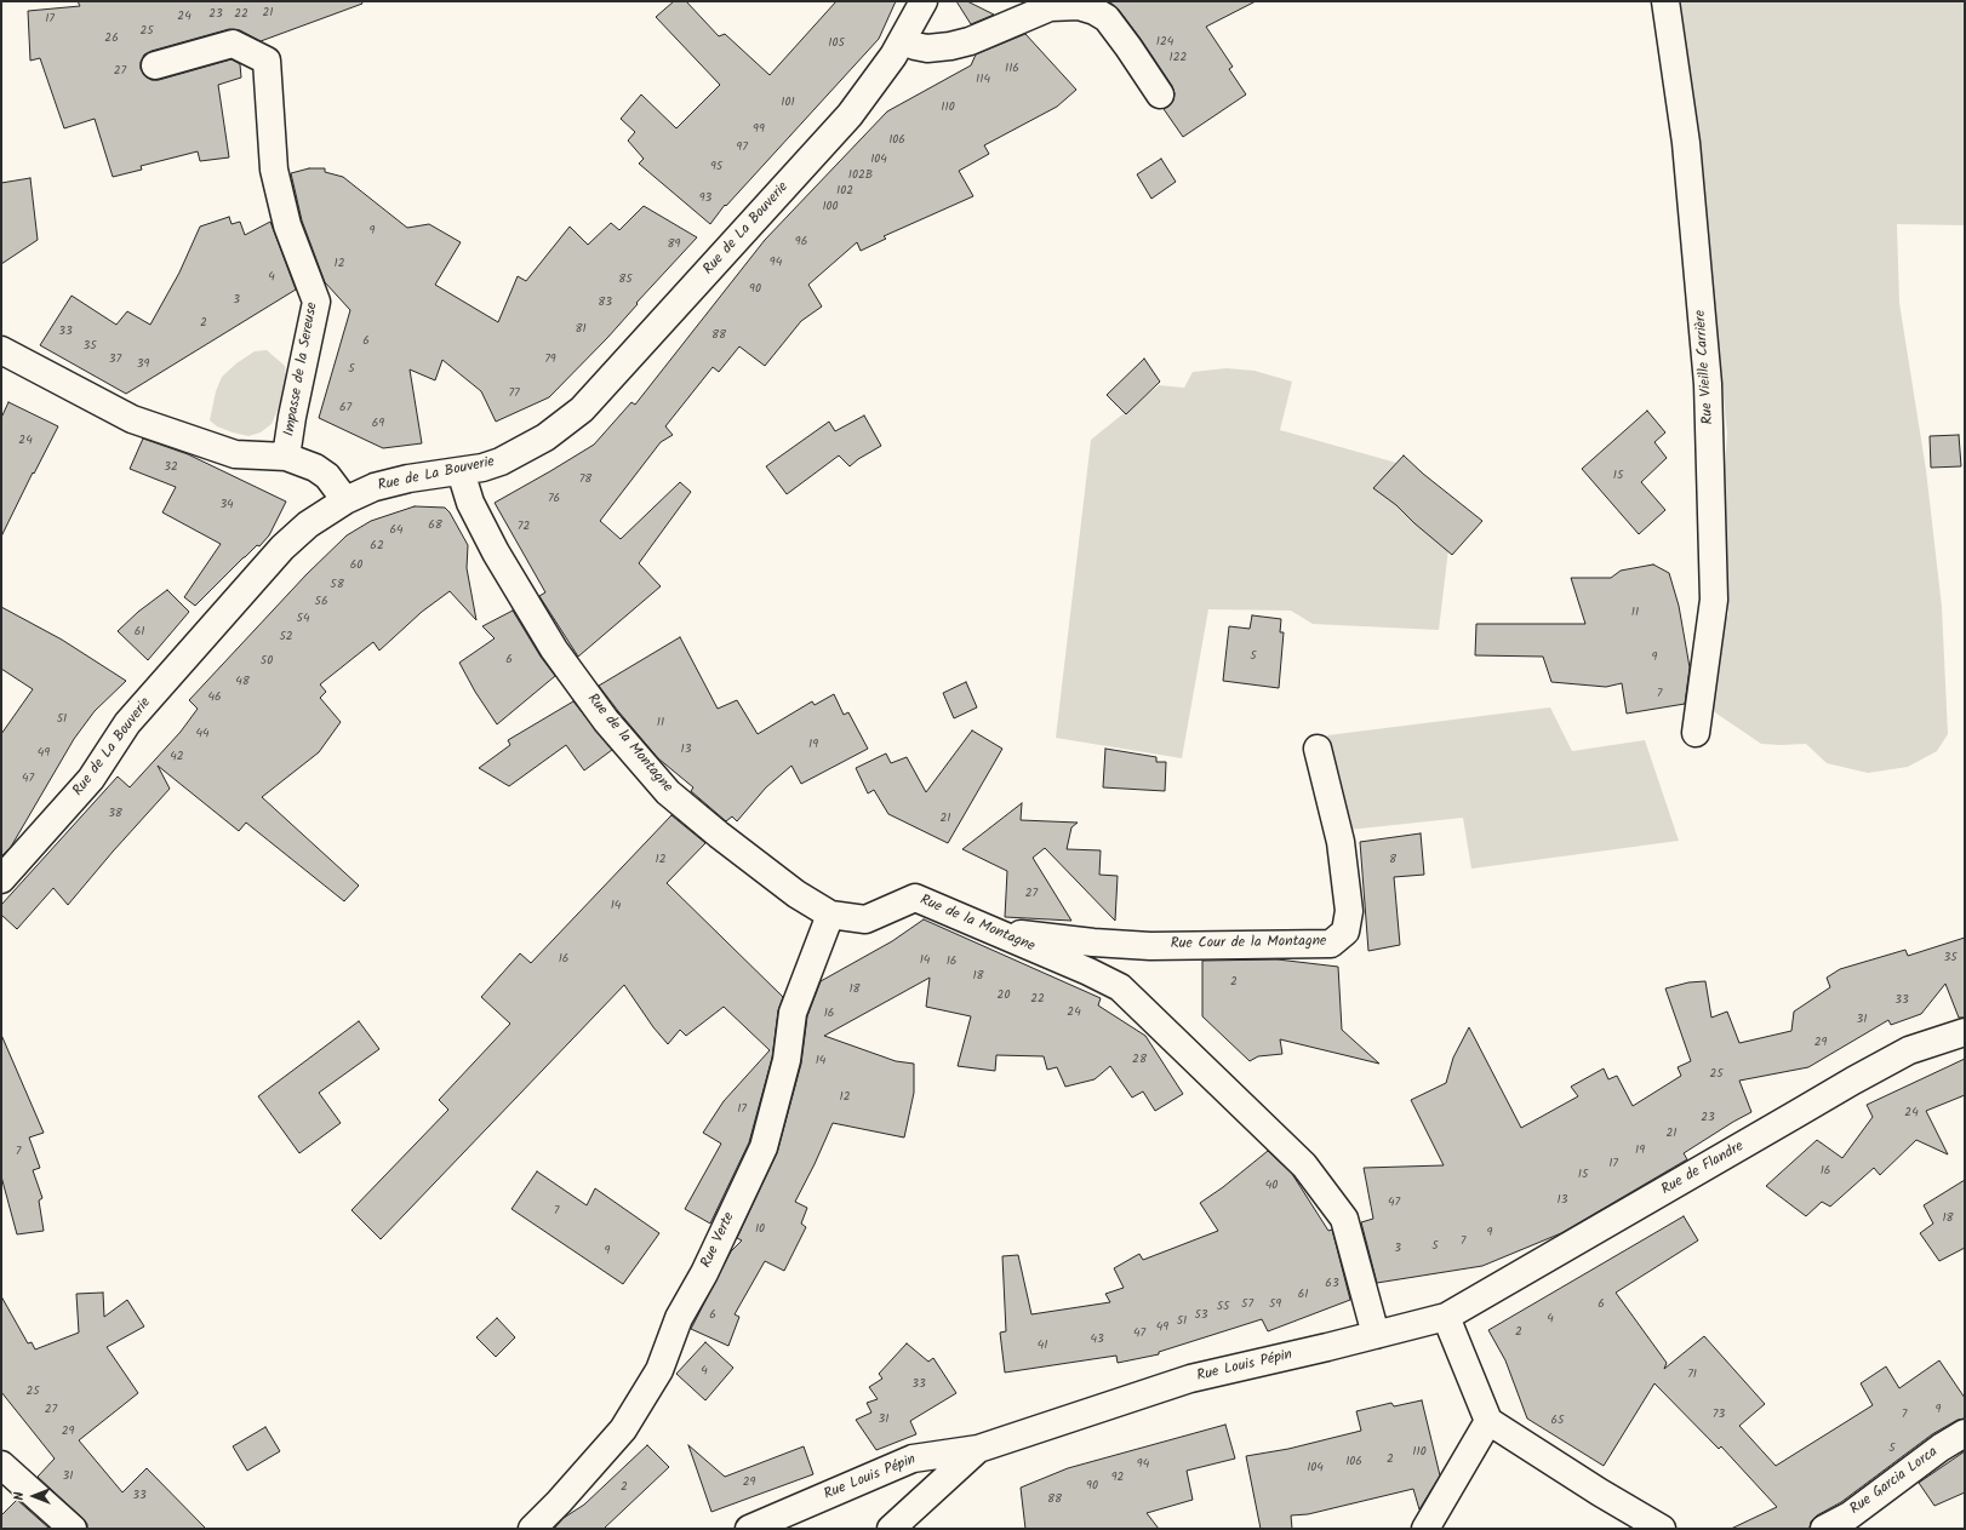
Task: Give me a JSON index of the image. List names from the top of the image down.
{
  "streets": {
    "street": [
      "Rue de La Bouverie",
      "Rue Vieille Carrière",
      "Impasse de la Sereuse",
      "Rue de la Montagne",
      "Rue Cour de la Montagne",
      "Rue de Flandre",
      "Rue Verte",
      "Rue Louis Pépin",
      "Rue Garcia Lorca"
    ]
  },
  "crossings": [
    ["Rue de La Bouverie", "Rue de la Montagne"],
    ["Rue de la Montagne", "Rue Cour de la Montagne"],
    ["Rue de la Montagne", "Rue Verte"],
    ["Rue de la Montagne", "Rue Louis Pépin"],
    ["Rue de Flandre", "Rue Louis Pépin"]
  ],
  "house_numbers": [
    "21",
    "23",
    "22",
    "24",
    "17",
    "25",
    "26",
    "124",
    "105",
    "122",
    "116",
    "27",
    "114",
    "101",
    "110",
    "99",
    "106",
    "97",
    "104",
    "95",
    "102B",
    "102",
    "93",
    "100",
    "9",
    "96",
    "89",
    "94",
    "12",
    "4",
    "85",
    "90",
    "3",
    "83",
    "2",
    "81",
    "33",
    "88",
    "6",
    "35",
    "37",
    "79",
    "39",
    "5",
    "77",
    "67",
    "69",
    "24",
    "32",
    "15",
    "78",
    "76",
    "34",
    "68",
    "72",
    "64",
    "62",
    "60",
    "58",
    "56",
    "11",
    "54",
    "61",
    "52",
    "5",
    "9",
    "6",
    "50",
    "48",
    "7",
    "46",
    "51",
    "11",
    "44",
    "19",
    "13",
    "49",
    "42",
    "47",
    "38",
    "21",
    "12",
    "8",
    "27",
    "14",
    "35",
    "16",
    "14",
    "16",
    "18",
    "2",
    "18",
    "20",
    "22",
    "33",
    "24",
    "16",
    "31",
    "29",
    "28",
    "14",
    "25",
    "12",
    "17",
    "24",
    "23",
    "21",
    "19",
    "7",
    "17",
    "16",
    "15",
    "40",
    "13",
    "47",
    "7",
    "18",
    "10",
    "9",
    "7",
    "5",
    "3",
    "9",
    "63",
    "61",
    "57",
    "59",
    "6",
    "55",
    "6",
    "53",
    "4",
    "51",
    "49",
    "2",
    "47",
    "43",
    "41",
    "4",
    "71",
    "33",
    "25",
    "27",
    "9",
    "73",
    "7",
    "31",
    "65",
    "29",
    "5",
    "110",
    "2",
    "106",
    "94",
    "104",
    "31",
    "92",
    "29",
    "90",
    "2",
    "33",
    "88"
  ],
  "north": "left"
}
